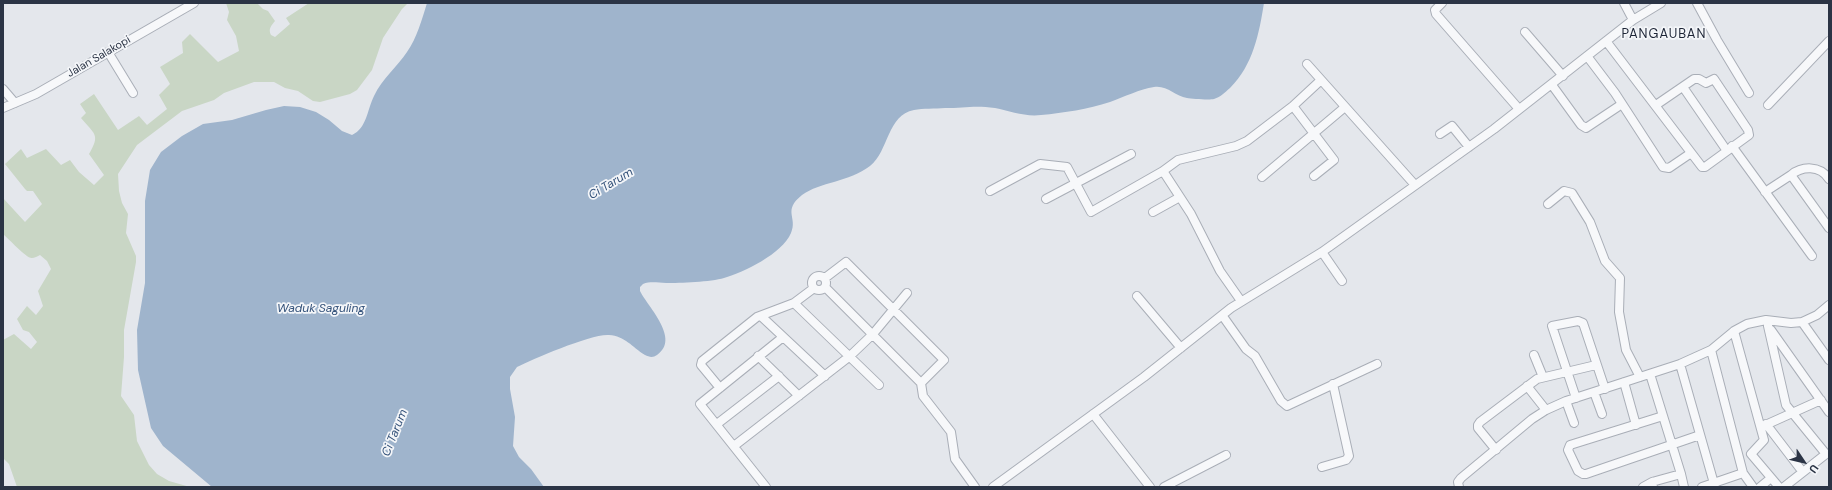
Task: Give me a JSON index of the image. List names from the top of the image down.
{
  "streets": {
    "street": ["Jalan Salakopi"]
  },
  "districts": ["PANGAUBAN"],
  "water": ["Ci Tarum", "Waduk Saguling"],
  "north": "bottom right"
}
